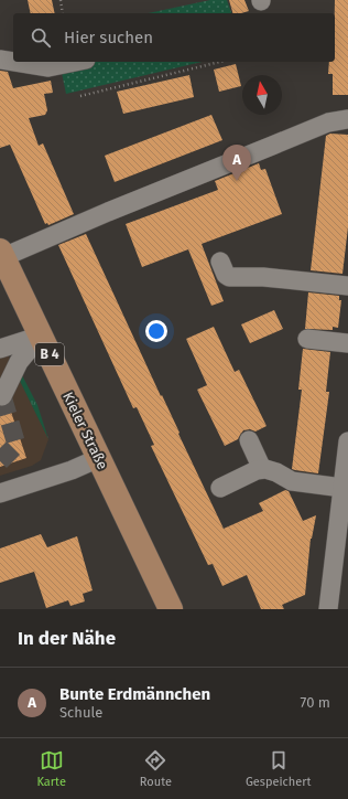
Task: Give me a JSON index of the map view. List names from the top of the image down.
{
  "streets": {
    "main road": ["B 4", "Kieler Straße"]
  },
  "north": "top",
  "page": {
    "search": "Hier suchen",
    "pins": "A",
    "heading": "In der Nähe",
    "list": [
      {
        "mark": "A",
        "name": "Bunte Erdmännchen",
        "note": "Schule",
        "value": "70 m"
      }
    ],
    "nav": ["Karte", "Route", "Gespeichert"]
  }
}
